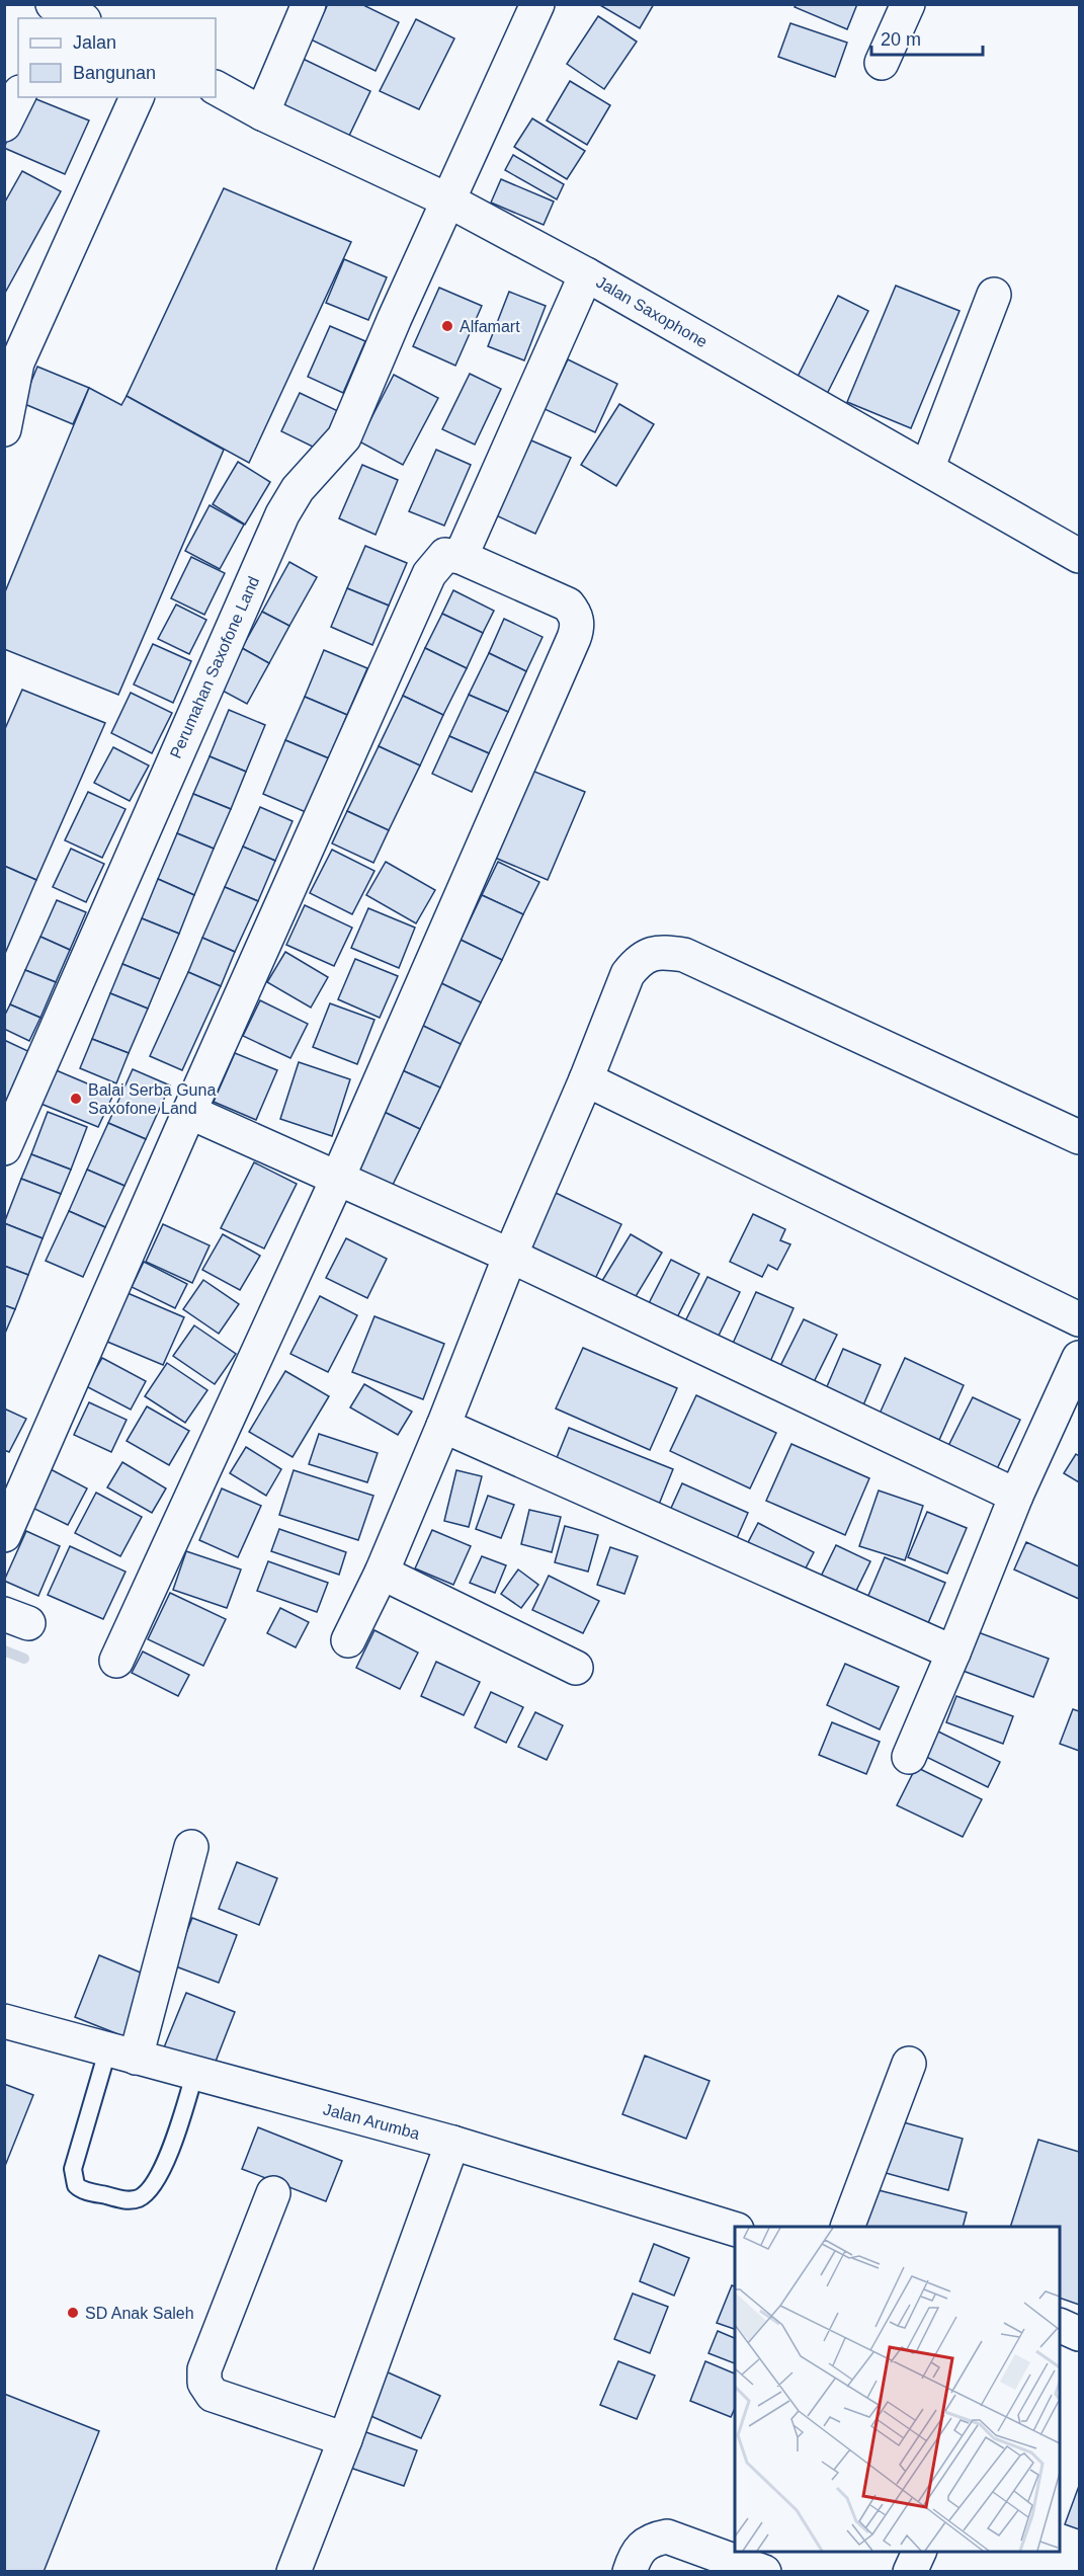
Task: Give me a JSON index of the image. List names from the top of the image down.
{
  "streets": {
    "street": ["Jalan Saxophone", "Perumahan Saxofone Land", "Jalan Arumba"]
  },
  "crossings": [
    ["Jalan Saxophone", "Perumahan Saxofone Land"]
  ],
  "places": ["Alfamart", "Balai Serba Guna Saxofone Land", "SD Anak Saleh"],
  "legend": ["Jalan", "Bangunan"],
  "scale_bar": "20 m"
}
